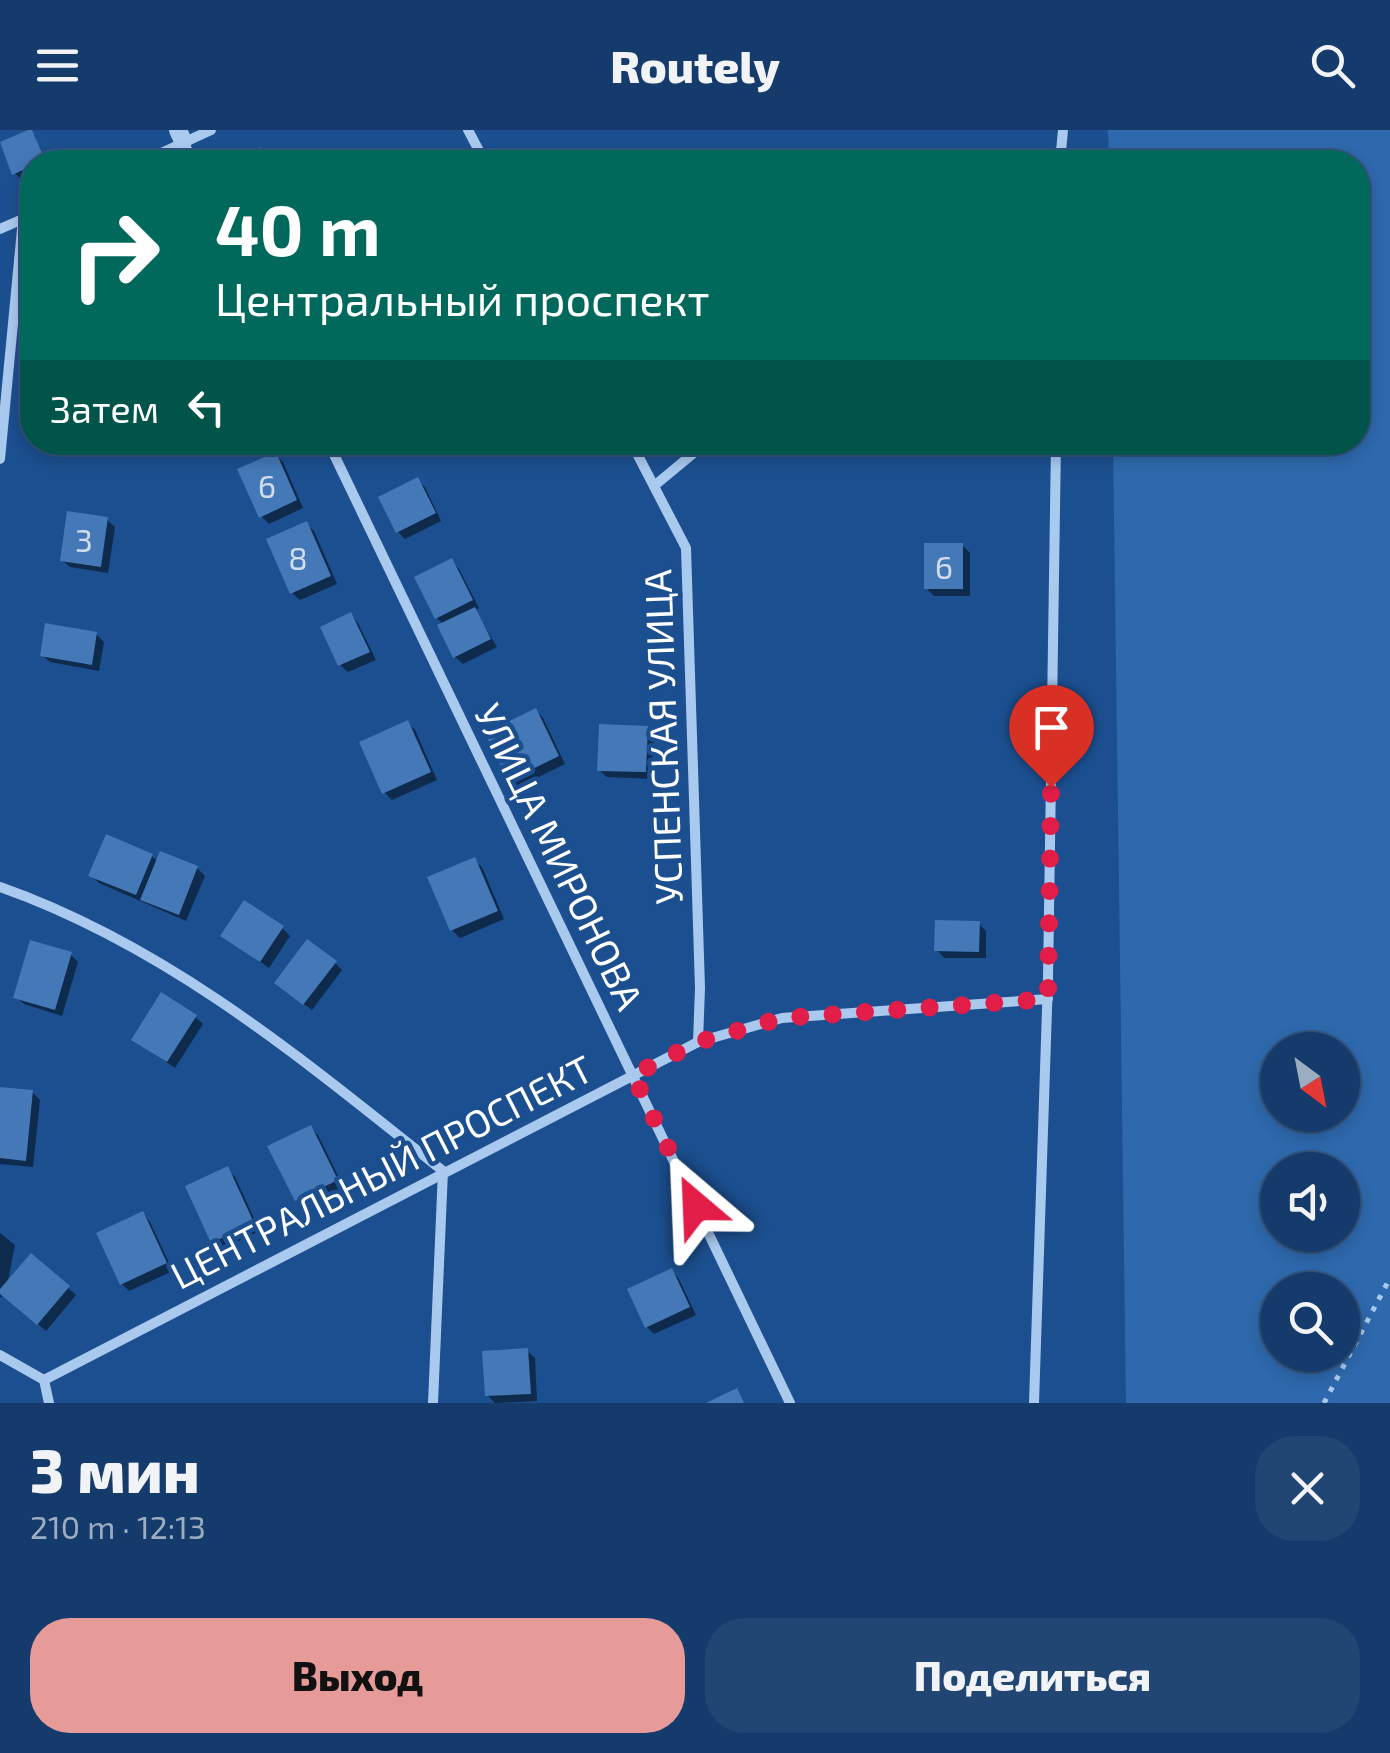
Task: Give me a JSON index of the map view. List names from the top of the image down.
{
  "streets": {
    "street": ["УСПЕНСКАЯ УЛИЦА", "УЛИЦА МИРОНОВА", "ЦЕНТРАЛЬНЫЙ ПРОСПЕКТ"]
  },
  "crossings": [
    ["УСПЕНСКАЯ УЛИЦА", "ЦЕНТРАЛЬНЫЙ ПРОСПЕКТ"],
    ["УЛИЦА МИРОНОВА", "ЦЕНТРАЛЬНЫЙ ПРОСПЕКТ"]
  ],
  "house_numbers": [
    "6",
    "3",
    "8",
    "6"
  ],
  "north": "bottom right",
  "page": {
    "header": "Routely",
    "turn": ["40 m", "Центральный проспект"],
    "then": "Затем",
    "heading": ["3 мин", "210 m · 12:13"],
    "buttons": ["Выход", "Поделиться"]
  }
}
